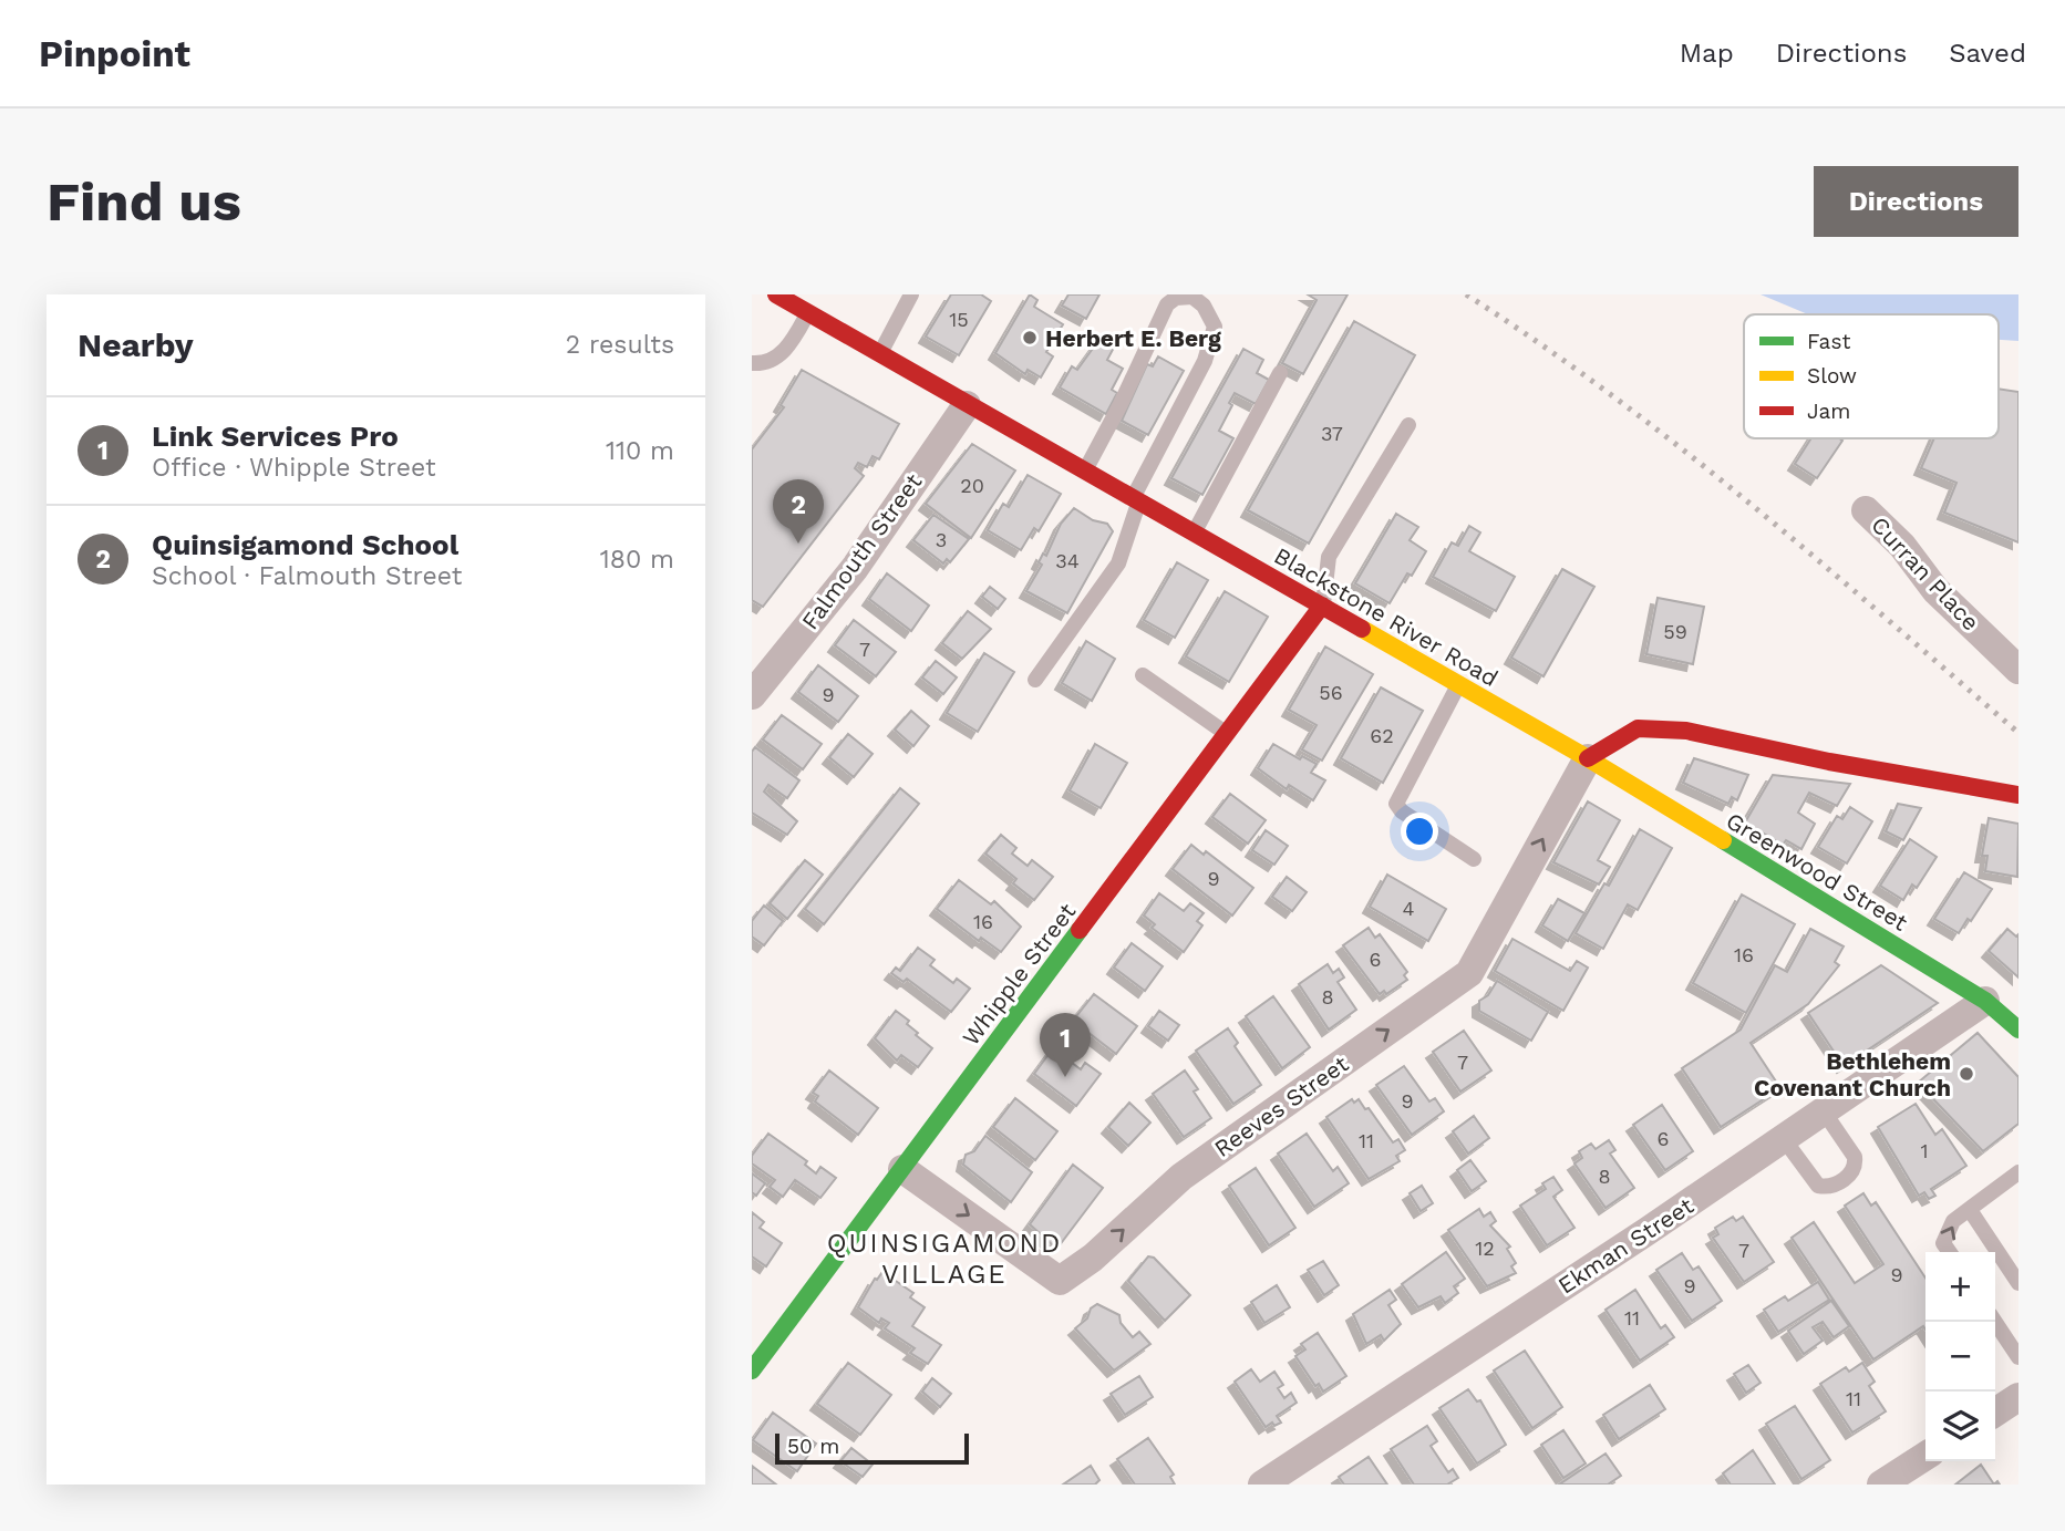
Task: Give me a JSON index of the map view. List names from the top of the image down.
{
  "streets": {
    "main road": ["Blackstone River Road", "Greenwood Street", "Whipple Street"],
    "street": [
      "Falmouth Street",
      "Curran Place",
      "Reeves Street",
      "Ekman Street"
    ]
  },
  "crossings": [
    ["Falmouth Street", "Blackstone River Road"],
    ["Blackstone River Road", "Greenwood Street"],
    ["Blackstone River Road", "Whipple Street"],
    ["Blackstone River Road", "Reeves Street"],
    ["Greenwood Street", "Reeves Street"],
    ["Greenwood Street", "Ekman Street"],
    ["Whipple Street", "Reeves Street"]
  ],
  "one_way": ["Reeves Street"],
  "districts": ["QUINSIGAMOND VILLAGE"],
  "places": ["Herbert E. Berg", "Bethlehem Covenant Church"],
  "house_numbers": [
    "15",
    "37",
    "20",
    "3",
    "34",
    "59",
    "7",
    "56",
    "9",
    "62",
    "9",
    "4",
    "16",
    "16",
    "6",
    "8",
    "7",
    "9",
    "6",
    "11",
    "1",
    "8",
    "12",
    "7",
    "9",
    "9",
    "11",
    "11"
  ],
  "legend": ["Fast", "Slow", "Jam"],
  "scale_bar": "50 m",
  "page": {
    "header": "Pinpoint",
    "nav": ["Map", "Directions", "Saved"],
    "buttons": "Directions",
    "title": "Find us",
    "heading": ["Nearby", "2 results"],
    "list": [
      {
        "mark": "1",
        "name": "Link Services Pro",
        "note": "Office · Whipple Street",
        "value": "110 m"
      },
      {
        "mark": "2",
        "name": "Quinsigamond School",
        "note": "School · Falmouth Street",
        "value": "180 m"
      }
    ],
    "pins": ["2", "1"],
    "map_buttons": ["+", "−"],
    "scale": "50 m"
  }
}
